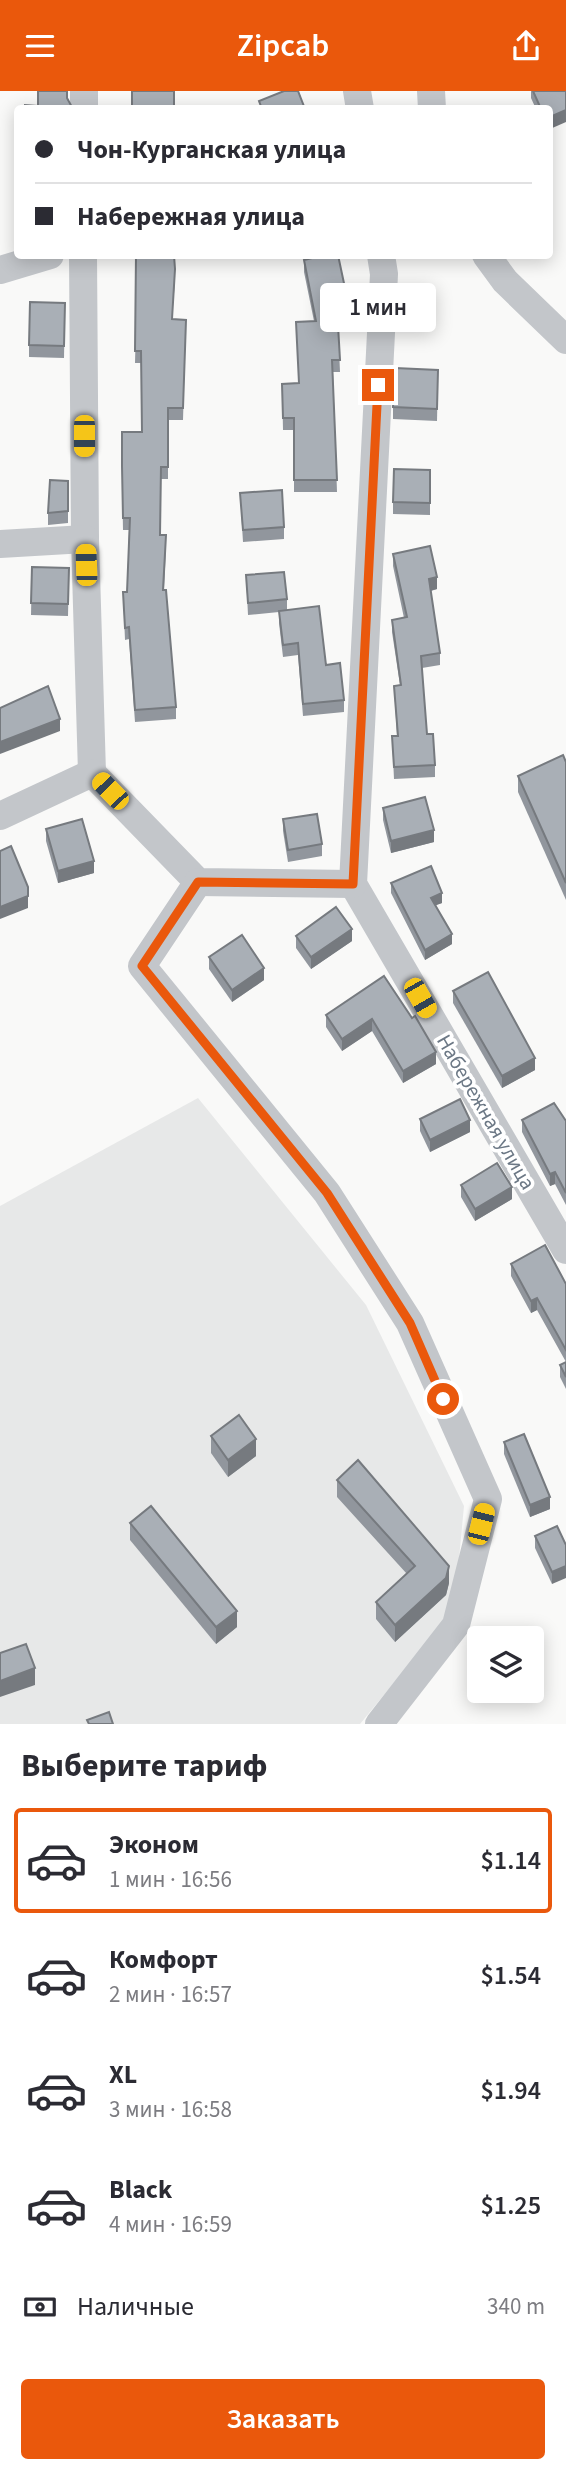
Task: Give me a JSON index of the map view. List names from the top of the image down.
{
  "streets": {
    "street": ["Набережная улица"]
  },
  "page": {
    "header": "Zipcab",
    "banner": ["Чон-Курганская улица", "Набережная улица"],
    "bubble": "1 мин",
    "heading": "Выберите тариф",
    "list": [
      {
        "name": "Эконом",
        "note": "1 мин · 16:56",
        "value": "$1.14"
      },
      {
        "name": "Комфорт",
        "note": "2 мин · 16:57",
        "value": "$1.54"
      },
      {
        "name": "XL",
        "note": "3 мин · 16:58",
        "value": "$1.94"
      },
      {
        "name": "Black",
        "note": "4 мин · 16:59",
        "value": "$1.25"
      }
    ],
    "pay": ["Наличные", "340 m"],
    "buttons": "Заказать"
  }
}
